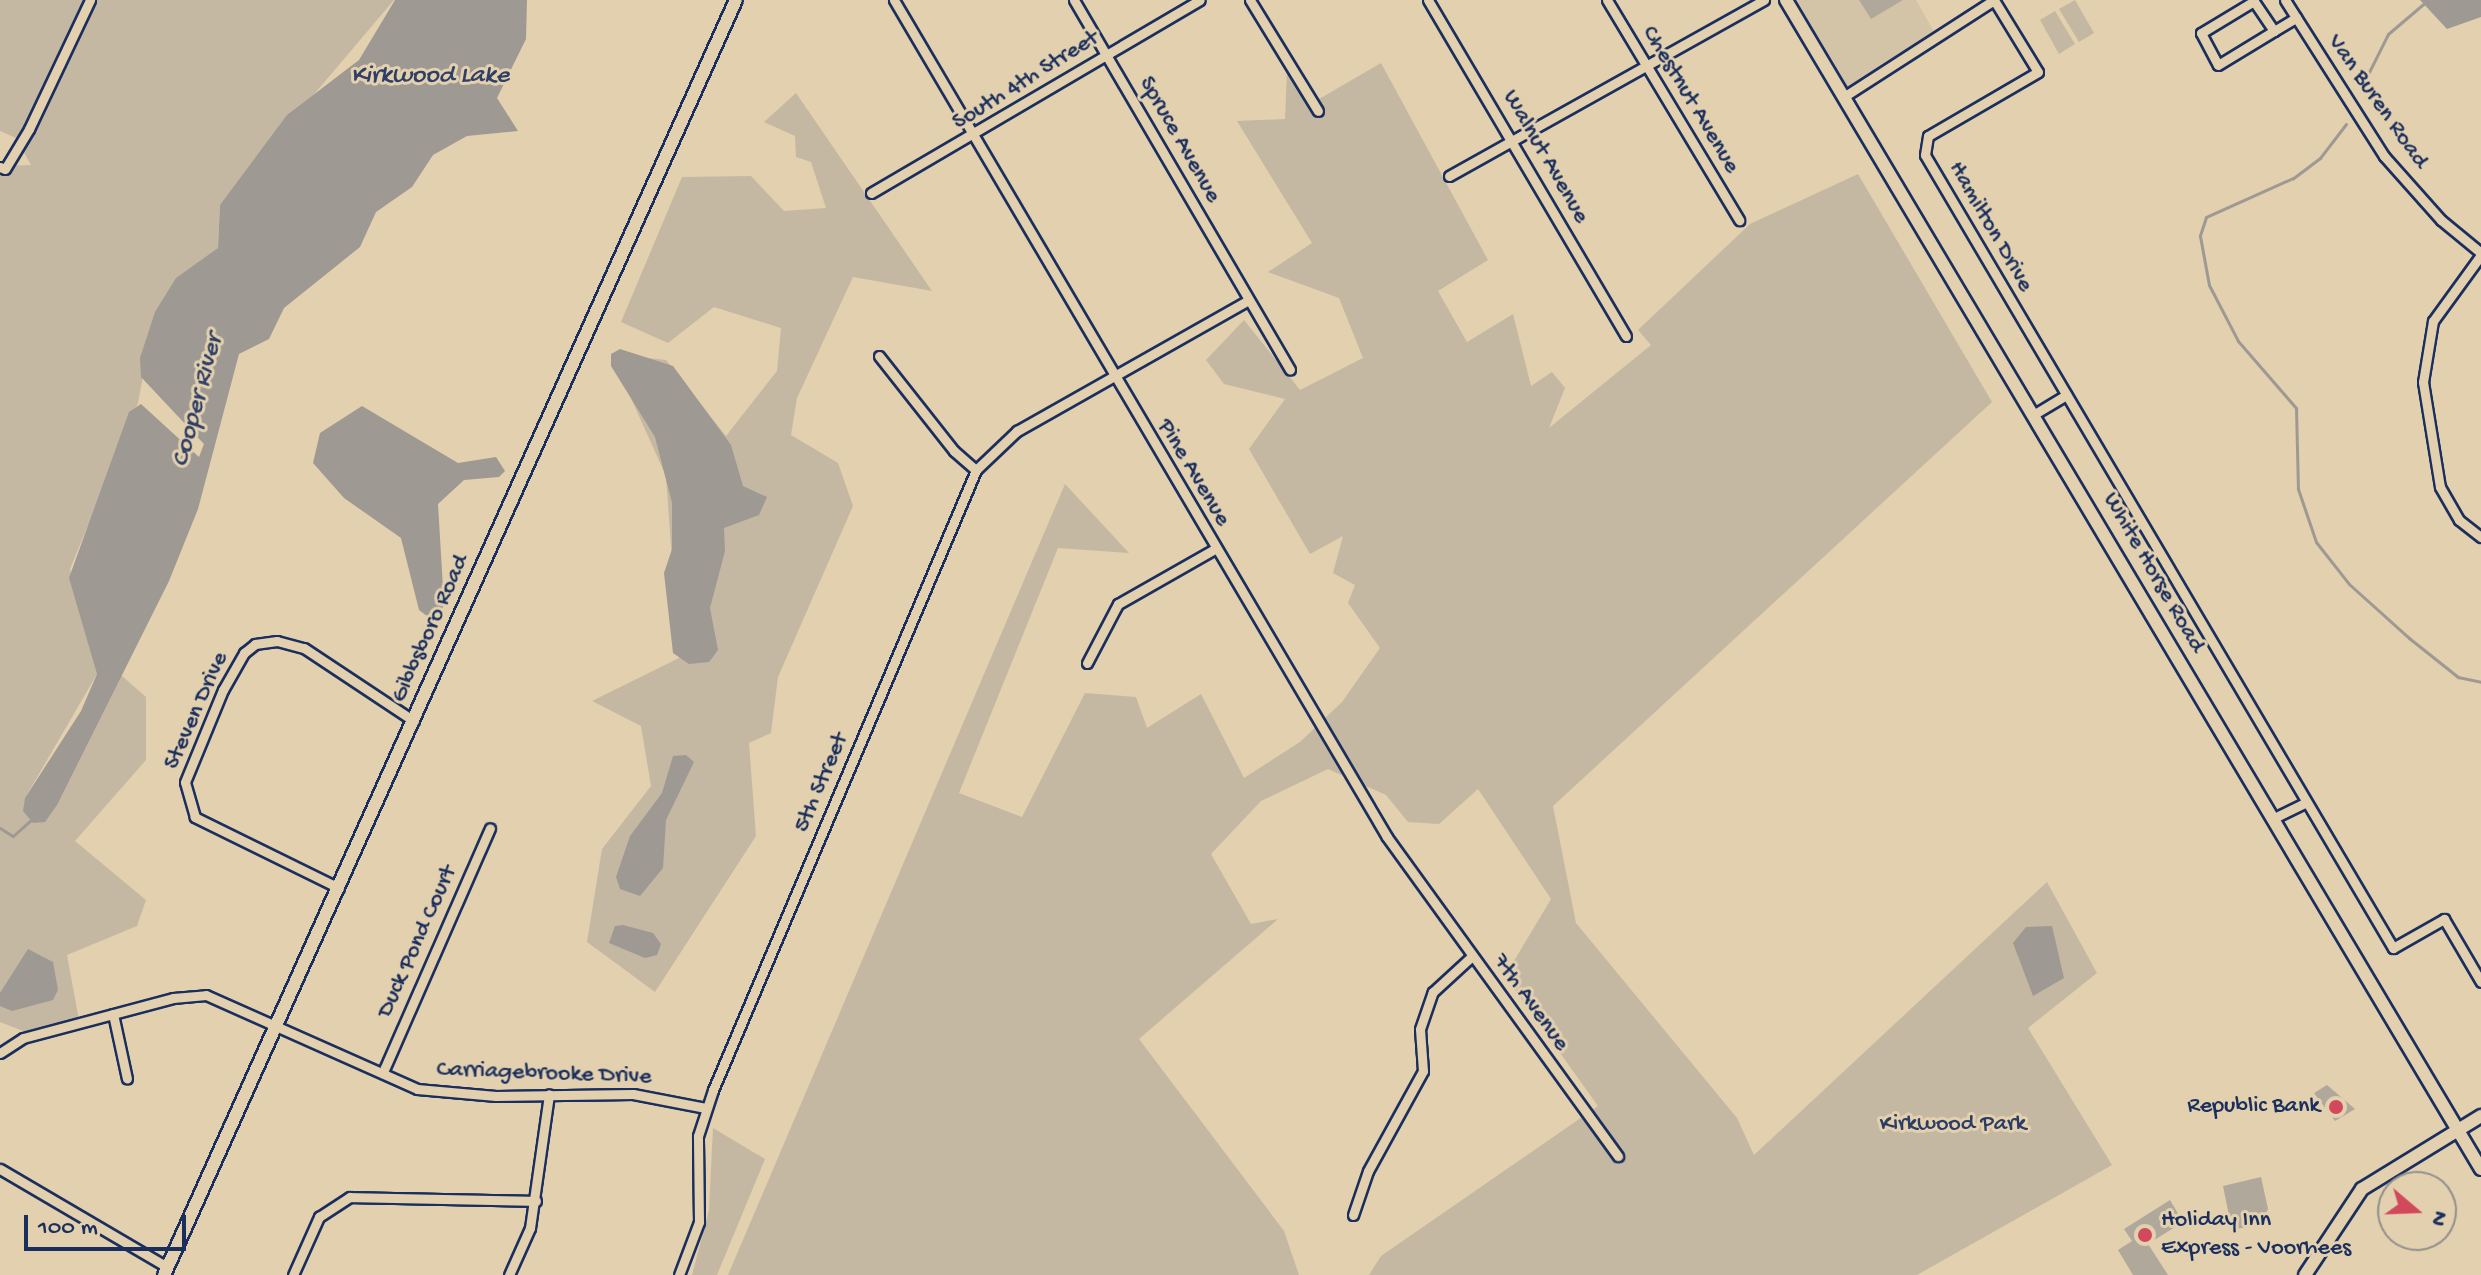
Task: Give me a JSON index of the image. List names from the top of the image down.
{
  "streets": {
    "street": [
      "South 4th Street",
      "Chestnut Avenue",
      "Van Buren Road",
      "Spruce Avenue",
      "Walnut Avenue",
      "Hamilton Drive",
      "Pine Avenue",
      "White Horse Road",
      "Gibbsboro Road",
      "Steven Drive",
      "5th Street",
      "Duck Pond Court",
      "7th Avenue",
      "Carriagebrooke Drive"
    ]
  },
  "crossings": [
    ["South 4th Street", "Spruce Avenue"],
    ["South 4th Street", "Pine Avenue"],
    ["Spruce Avenue", "5th Street"],
    ["Pine Avenue", "5th Street"],
    ["Pine Avenue", "7th Avenue"],
    ["Gibbsboro Road", "Steven Drive"],
    ["Gibbsboro Road", "Carriagebrooke Drive"],
    ["5th Street", "Carriagebrooke Drive"],
    ["Duck Pond Court", "Carriagebrooke Drive"]
  ],
  "water": ["Kirkwood Lake", "Cooper River"],
  "parks": ["Kirkwood Park"],
  "places": ["Republic Bank", "Holiday Inn Express - Voorhees"],
  "scale_bar": "100 m",
  "north": "right"
}
